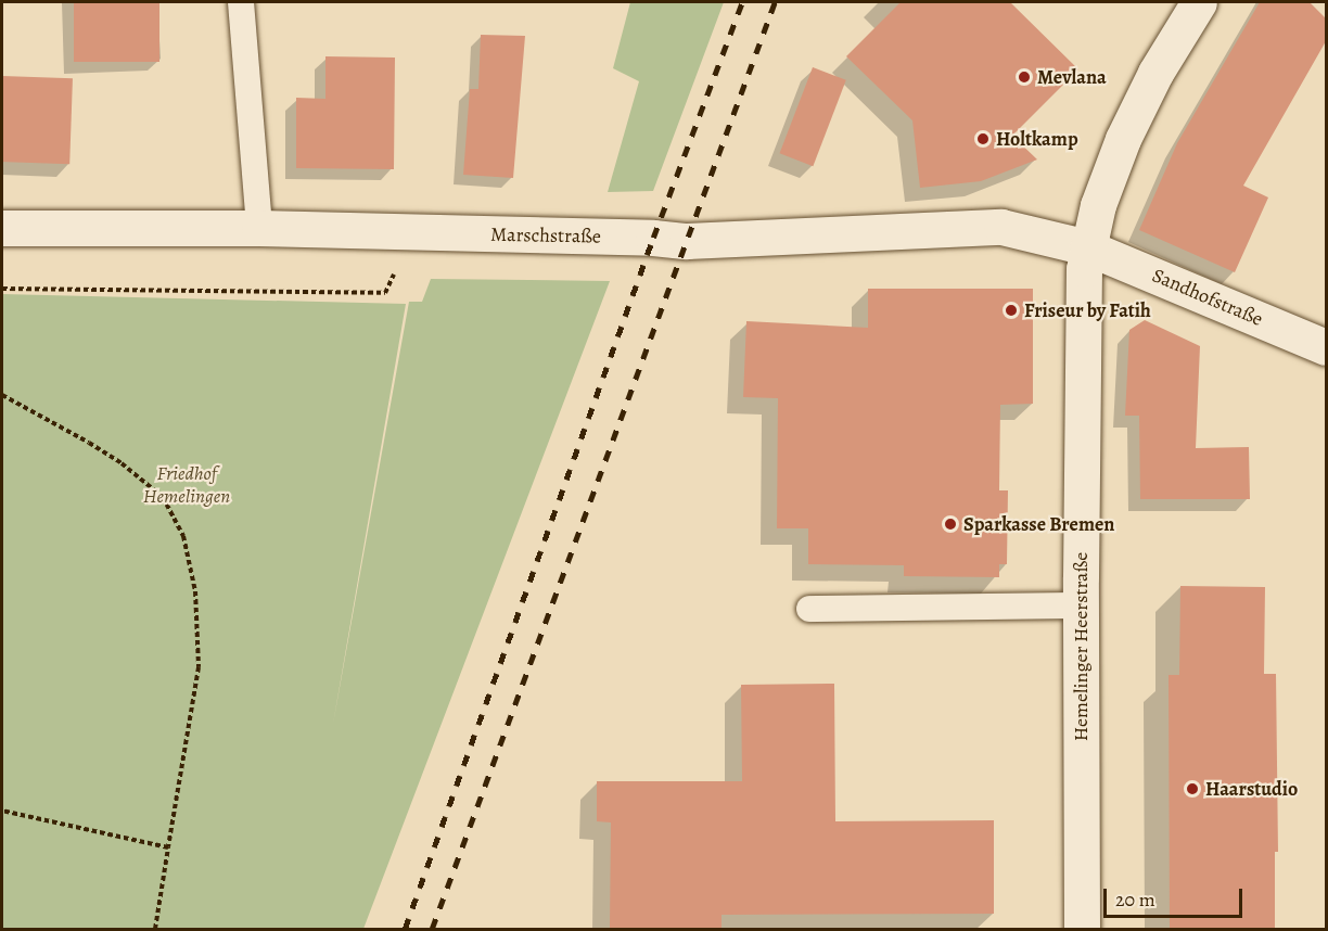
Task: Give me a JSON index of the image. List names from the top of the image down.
{
  "streets": {
    "street": ["Marschstraße", "Sandhofstraße", "Hemelinger Heerstraße"]
  },
  "crossings": [
    ["Marschstraße", "Sandhofstraße"],
    ["Marschstraße", "Hemelinger Heerstraße"],
    ["Sandhofstraße", "Hemelinger Heerstraße"]
  ],
  "parks": ["Friedhof Hemelingen"],
  "places": [
    "Mevlana",
    "Holtkamp",
    "Friseur by Fatih",
    "Sparkasse Bremen",
    "Haarstudio"
  ],
  "scale_bar": "20 m"
}
